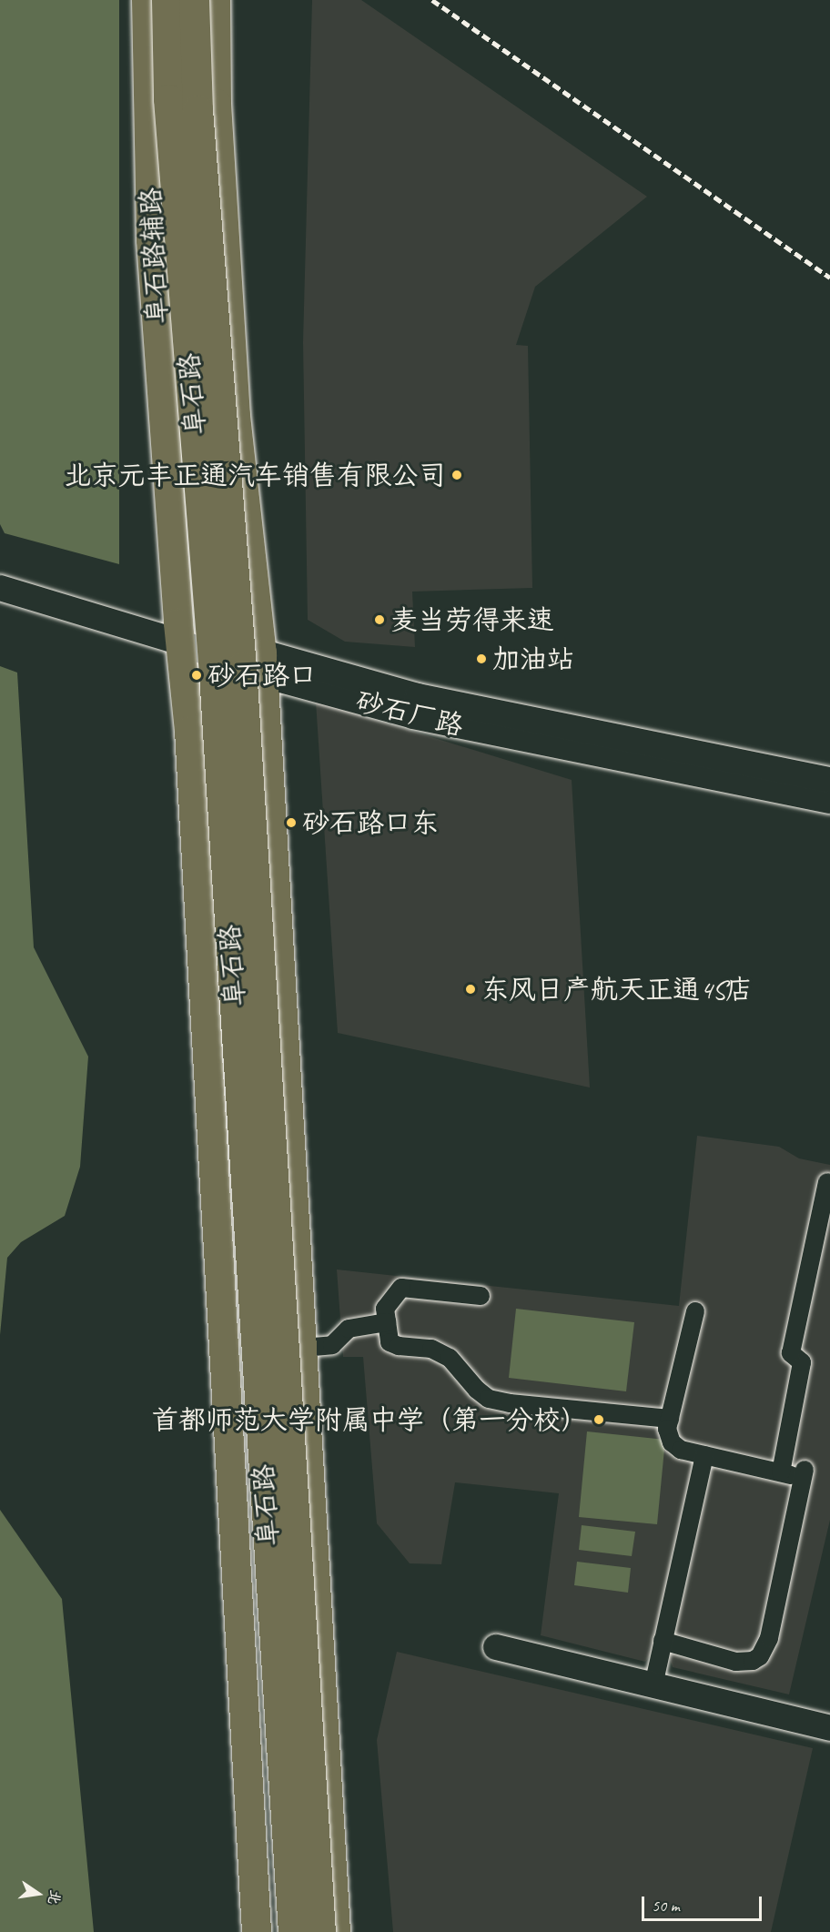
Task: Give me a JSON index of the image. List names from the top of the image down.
{
  "streets": {
    "highway": ["阜石路"],
    "main road": ["阜石路辅路"],
    "street": ["砂石厂路"]
  },
  "crossings": [
    ["阜石路辅路", "阜石路"],
    ["阜石路辅路", "砂石厂路"],
    ["阜石路", "砂石厂路"]
  ],
  "places": [
    "北京元丰正通汽车销售有限公司",
    "麦当劳得来速",
    "加油站",
    "砂石路口",
    "砂石路口东",
    "东风日产航天正通4S店",
    "首都师范大学附属中学（第一分校）"
  ],
  "scale_bar": "50 m",
  "north": "right"
}
